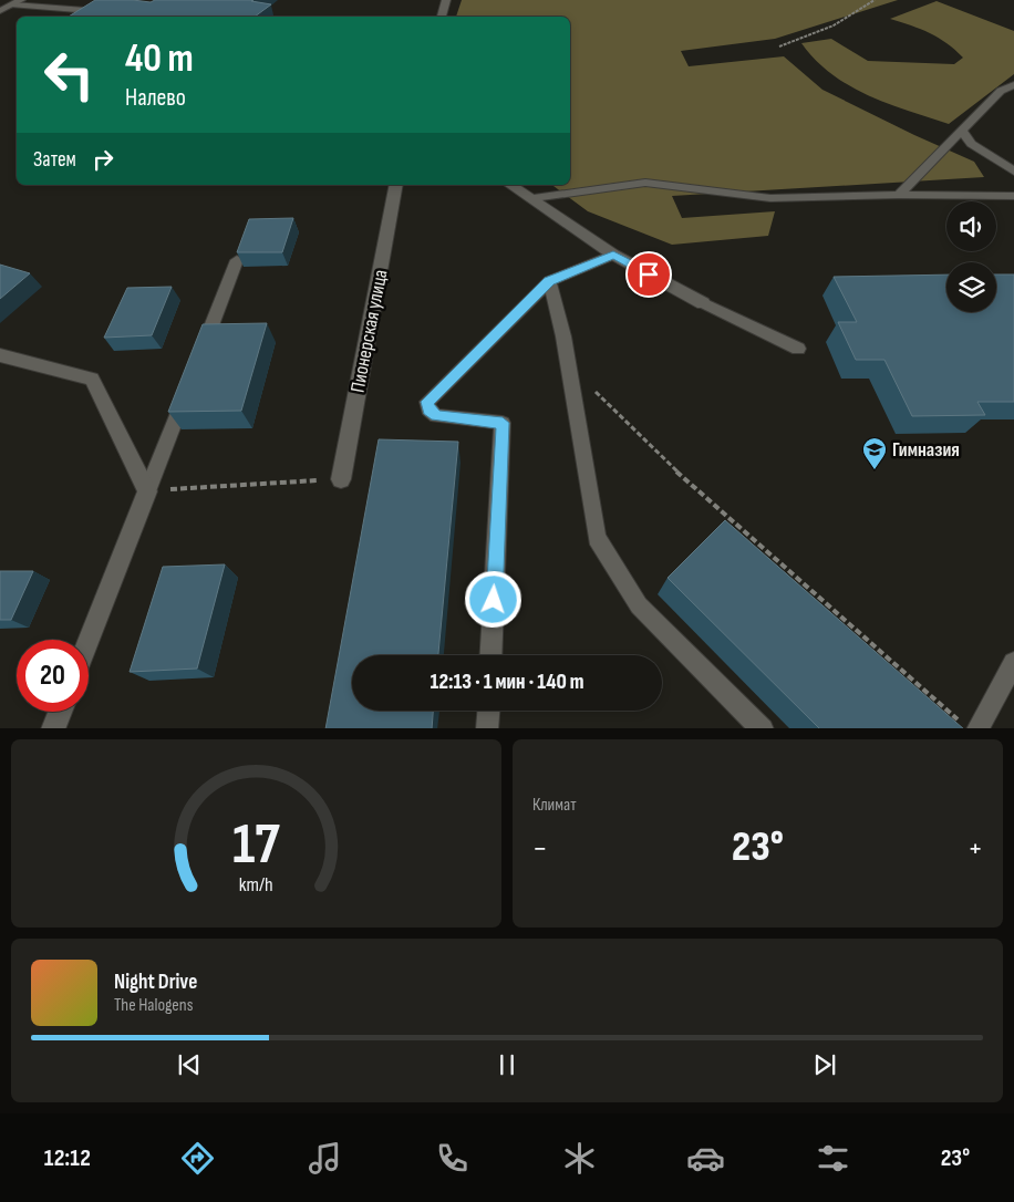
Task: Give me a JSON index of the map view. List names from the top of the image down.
{
  "streets": {
    "street": ["Пионерская улица"]
  },
  "places": {
    "school or university": ["Гимназия"]
  },
  "page": {
    "turn": ["40 m", "Налево"],
    "then": "Затем",
    "limit": "20",
    "trip": "12:13 · 1 мин · 140 m",
    "tile": "Климат",
    "heat": ["−", "23°", "+"],
    "song": ["Night Drive", "The Halogens"],
    "tabs": ["12:12", "23°"],
    "gauge": ["17", "km/h"]
  }
}
